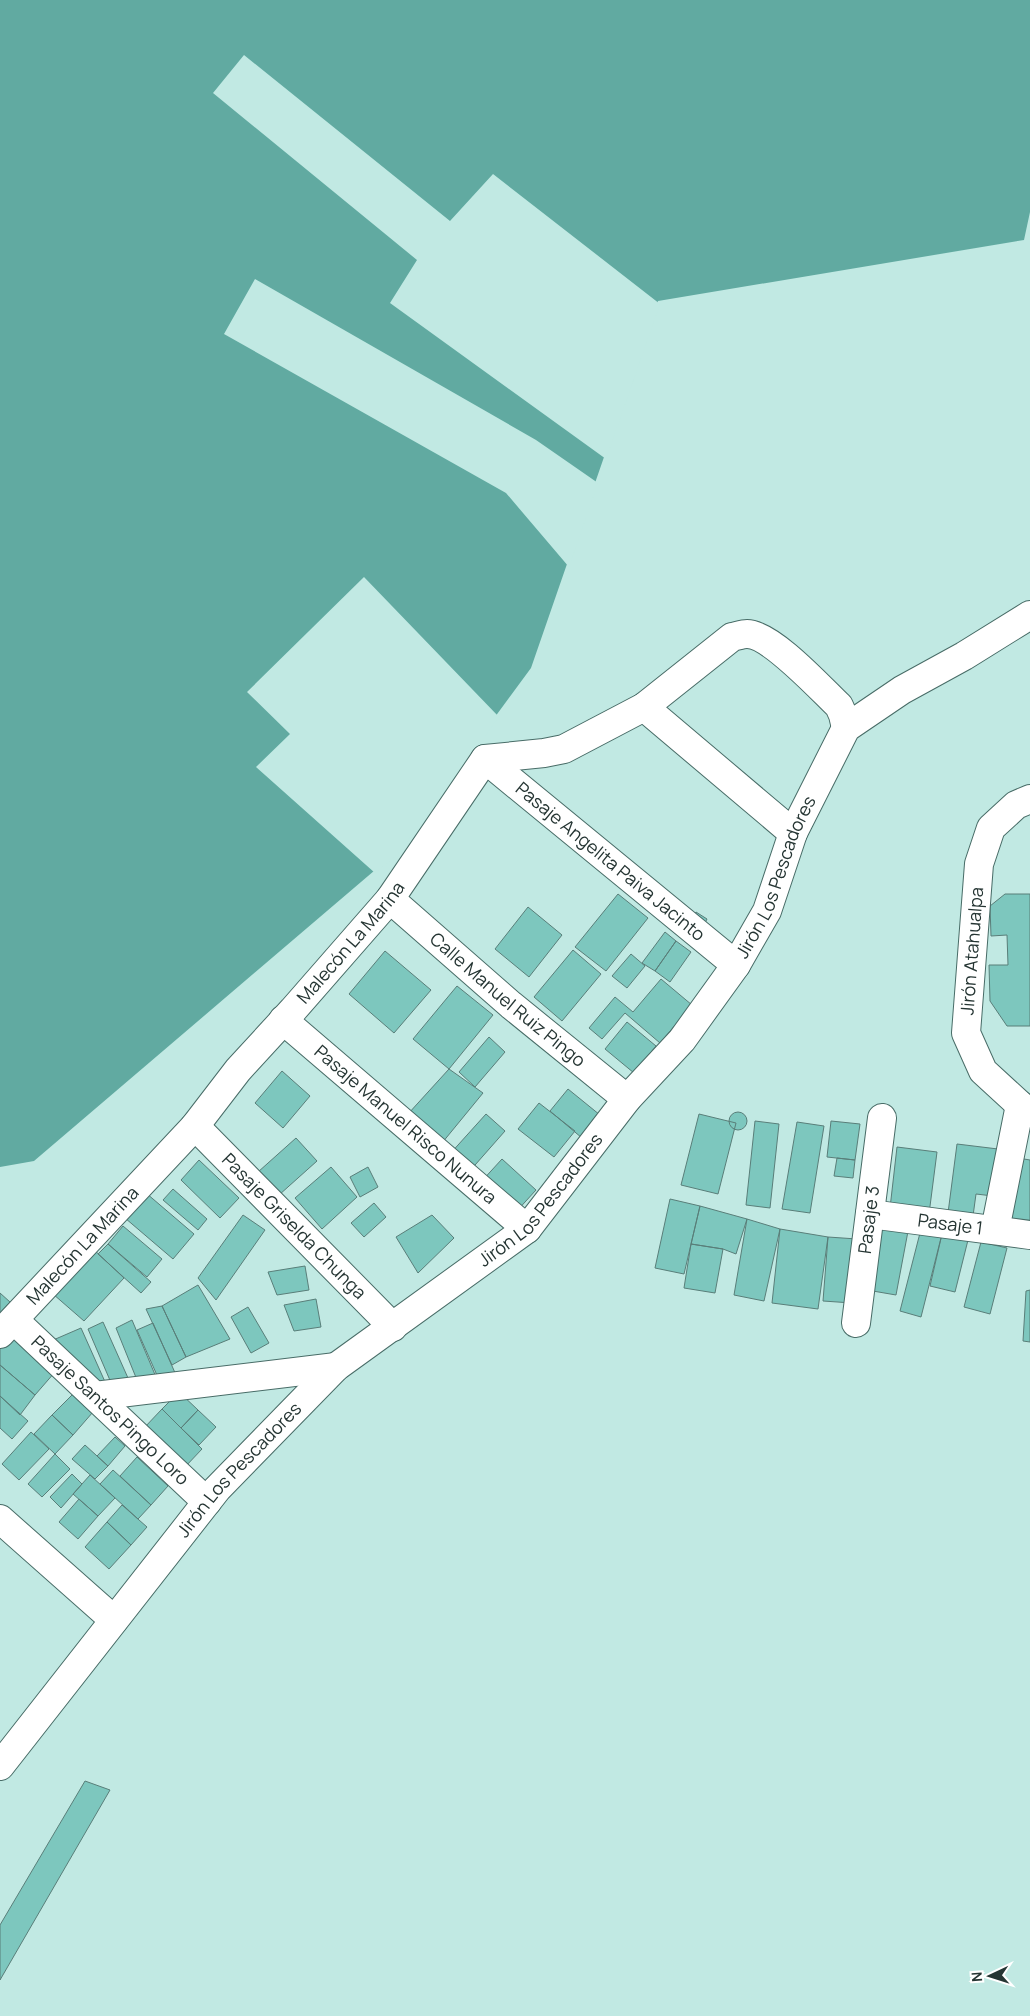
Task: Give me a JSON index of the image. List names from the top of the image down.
{
  "streets": {
    "street": [
      "Pasaje Angelita Paiva Jacinto",
      "Jirón Los Pescadores",
      "Malecón La Marina",
      "Jirón Atahualpa",
      "Calle Manuel Ruiz Pingo",
      "Pasaje Manuel Risco Nunura",
      "Pasaje 3",
      "Pasaje 1",
      "Pasaje Griselda Chunga",
      "Pasaje Santos Pingo Loro"
    ]
  },
  "crossings": [
    ["Pasaje Angelita Paiva Jacinto", "Jirón Los Pescadores"],
    ["Pasaje Angelita Paiva Jacinto", "Malecón La Marina"],
    ["Jirón Los Pescadores", "Calle Manuel Ruiz Pingo"],
    ["Jirón Los Pescadores", "Pasaje Manuel Risco Nunura"],
    ["Jirón Los Pescadores", "Pasaje Griselda Chunga"],
    ["Jirón Los Pescadores", "Pasaje Santos Pingo Loro"],
    ["Malecón La Marina", "Calle Manuel Ruiz Pingo"],
    ["Malecón La Marina", "Pasaje Manuel Risco Nunura"],
    ["Malecón La Marina", "Pasaje Griselda Chunga"],
    ["Malecón La Marina", "Pasaje Santos Pingo Loro"],
    ["Pasaje 3", "Pasaje 1"]
  ],
  "north": "left"
}
